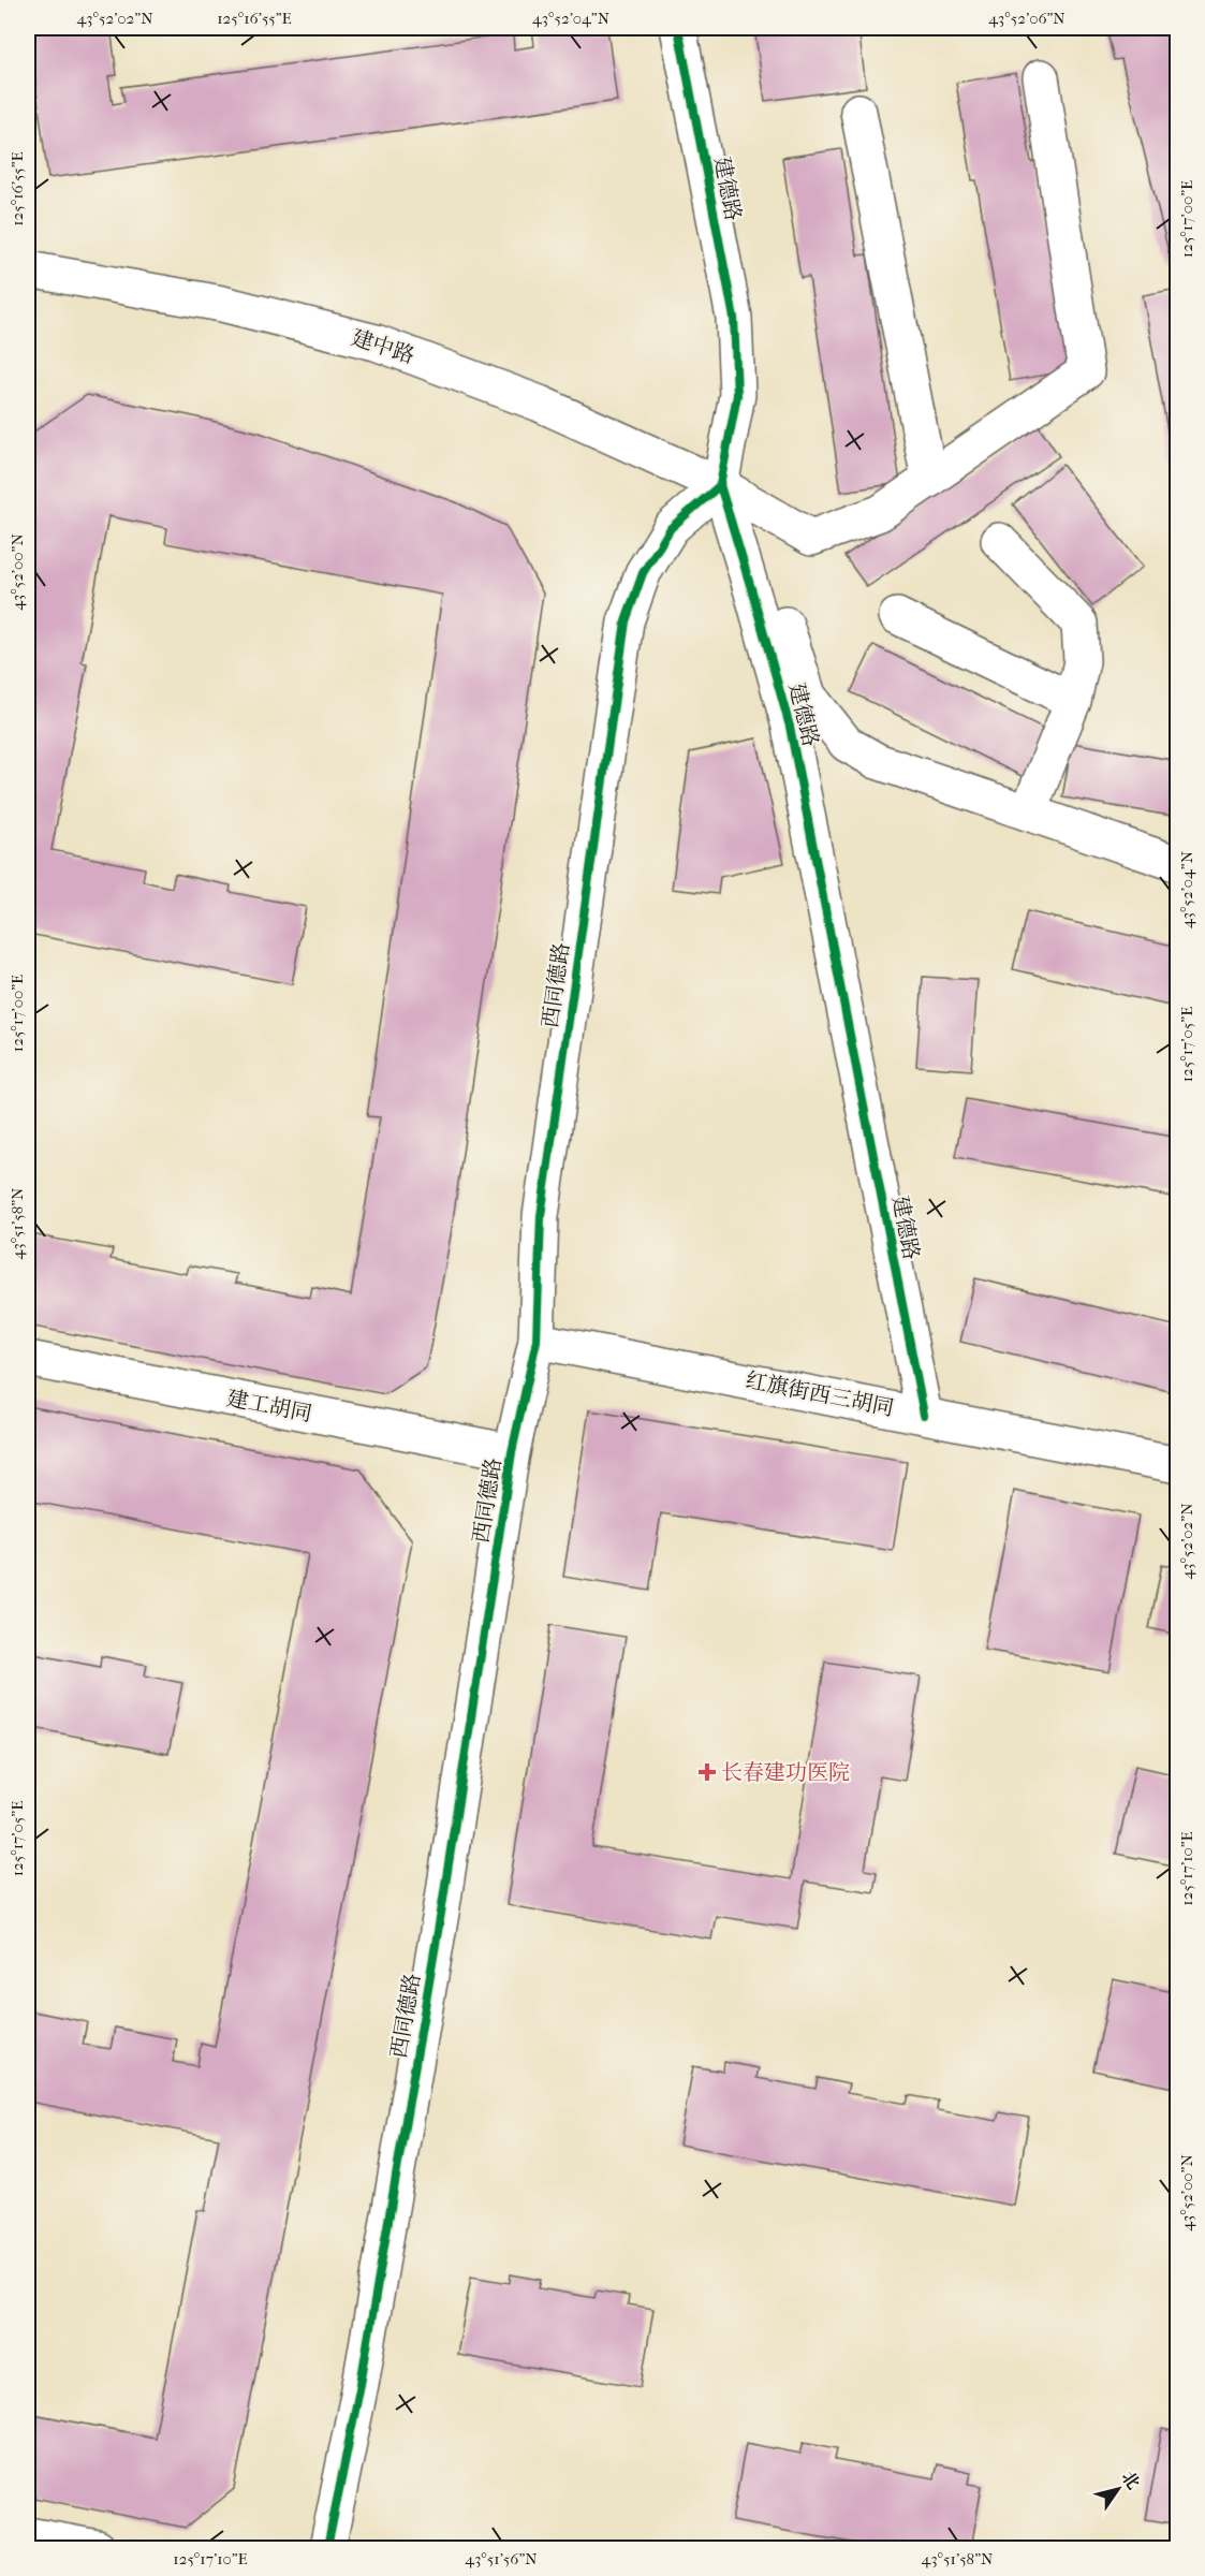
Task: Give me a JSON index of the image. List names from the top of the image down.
{
  "streets": {
    "street": [
      "建德路",
      "建中路",
      "西同德路",
      "红旗街西三胡同",
      "建工胡同"
    ]
  },
  "crossings": [
    ["建德路", "建中路"],
    ["建德路", "西同德路"],
    ["建德路", "红旗街西三胡同"],
    ["建中路", "西同德路"],
    ["西同德路", "红旗街西三胡同"],
    ["西同德路", "建工胡同"]
  ],
  "places": {
    "health": ["长春建功医院"]
  },
  "north": "top right",
  "coordinates": [
    "43°52'02\"N",
    "125°16'55\"E",
    "43°52'04\"N",
    "43°52'06\"N",
    "125°17'00\"E",
    "43°52'00\"N",
    "125°17'05\"E",
    "43°51'58\"N",
    "125°17'10\"E",
    "43°51'56\"N"
  ]
}
